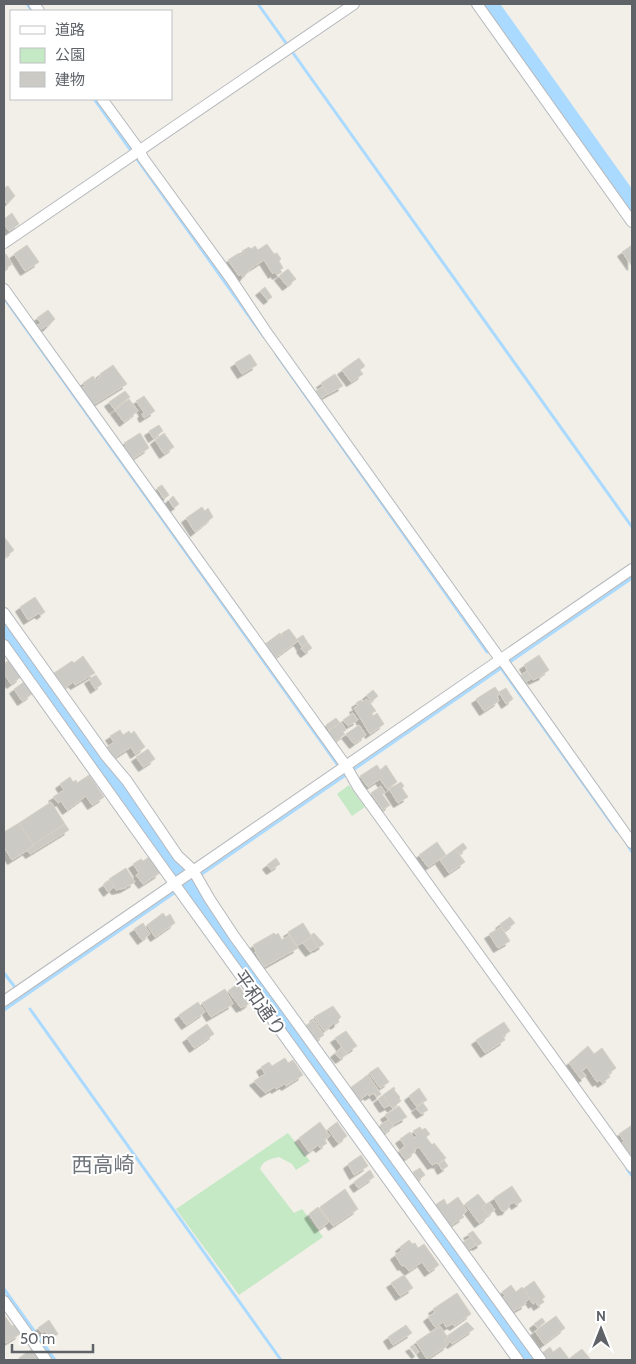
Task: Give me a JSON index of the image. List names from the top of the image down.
{
  "streets": {
    "street": ["平和通り"]
  },
  "districts": ["西高崎"],
  "legend": ["道路", "公園", "建物"],
  "scale_bar": "50 m",
  "north": "top"
}
